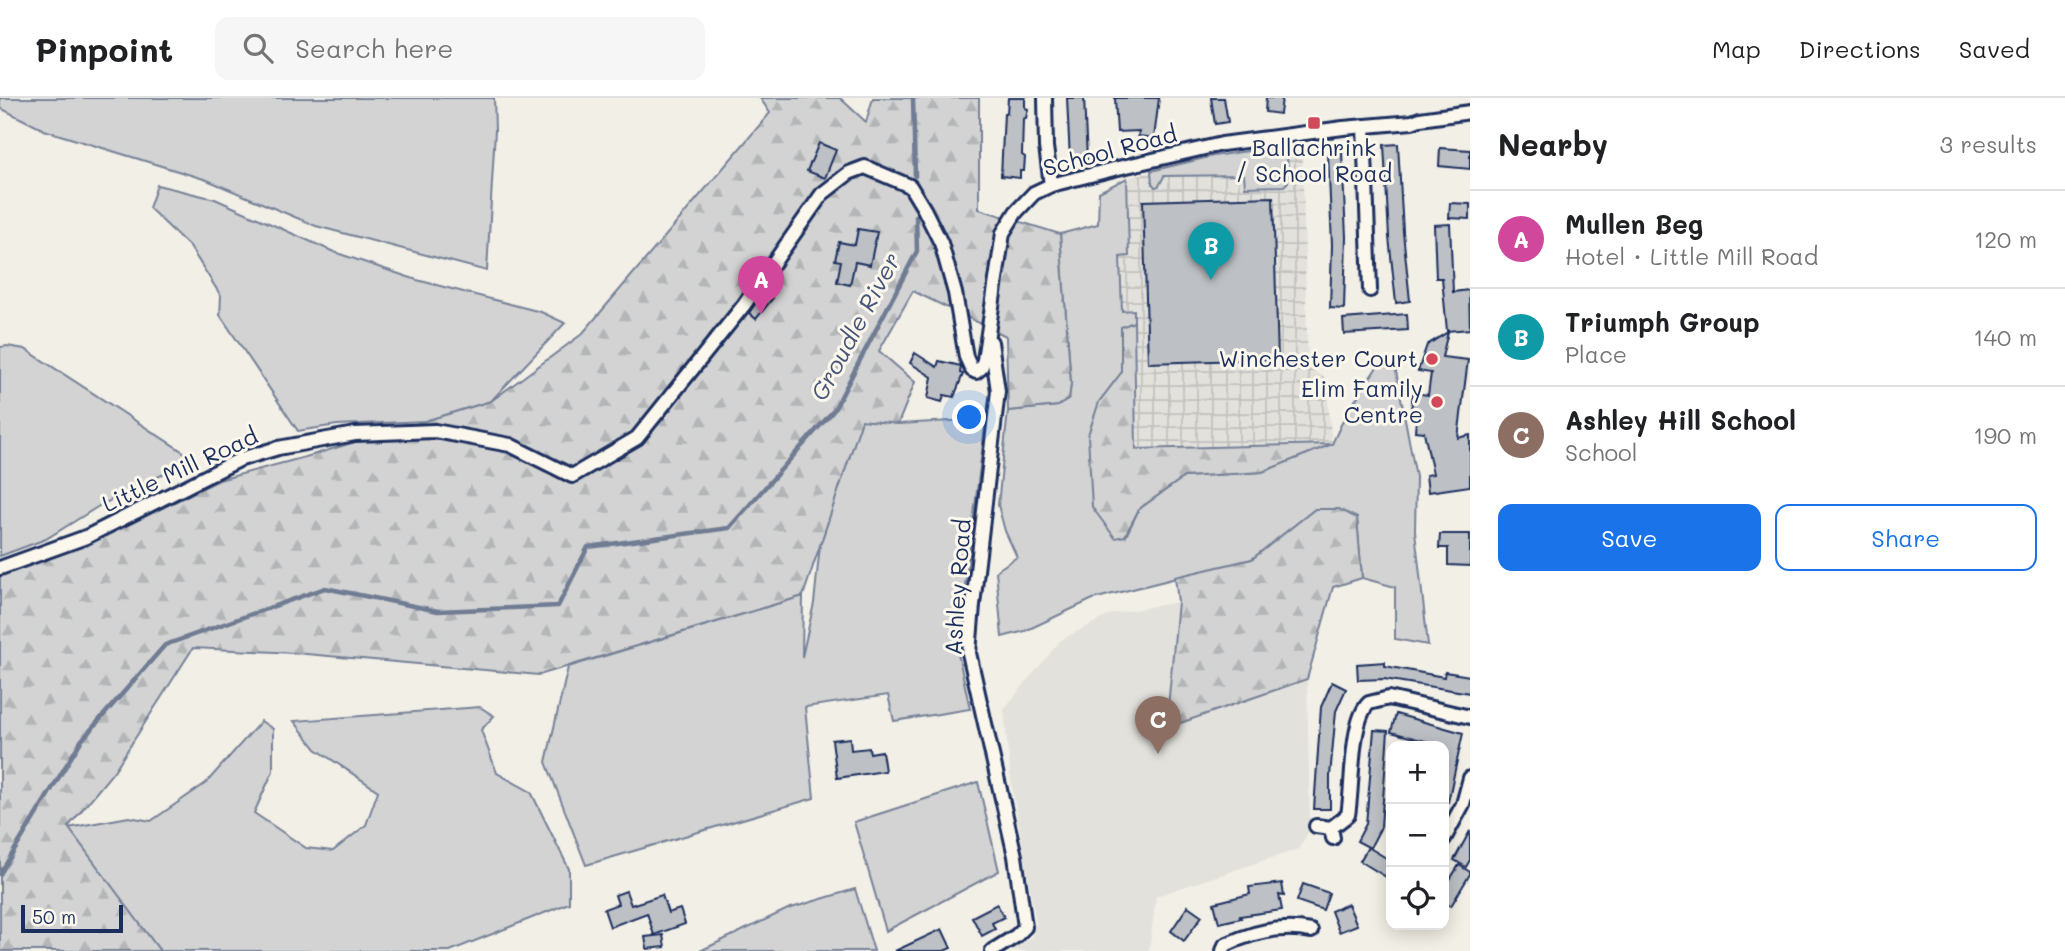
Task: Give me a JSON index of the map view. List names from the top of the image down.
{
  "streets": {
    "street": ["School Road", "Little Mill Road", "Ashley Road"]
  },
  "crossings": [
    ["School Road", "Little Mill Road"],
    ["School Road", "Ashley Road"],
    ["Little Mill Road", "Ashley Road"]
  ],
  "water": ["Groudle River"],
  "places": {
    "transit": ["Ballachrink / School Road"],
    "other": ["Winchester Court", "Elim Family Centre"]
  },
  "scale_bar": "50 m",
  "page": {
    "header": "Pinpoint",
    "search": "Search here",
    "nav": ["Map", "Directions", "Saved"],
    "heading": ["Nearby", "3 results"],
    "list": [
      {
        "mark": "A",
        "name": "Mullen Beg",
        "note": "Hotel · Little Mill Road",
        "value": "120 m"
      },
      {
        "mark": "B",
        "name": "Triumph Group",
        "note": "Place",
        "value": "140 m"
      },
      {
        "mark": "C",
        "name": "Ashley Hill School",
        "note": "School",
        "value": "190 m"
      }
    ],
    "pins": ["B", "A", "C"],
    "buttons": ["Save", "Share"],
    "map_buttons": ["+", "−"],
    "scale": "50 m"
  }
}
